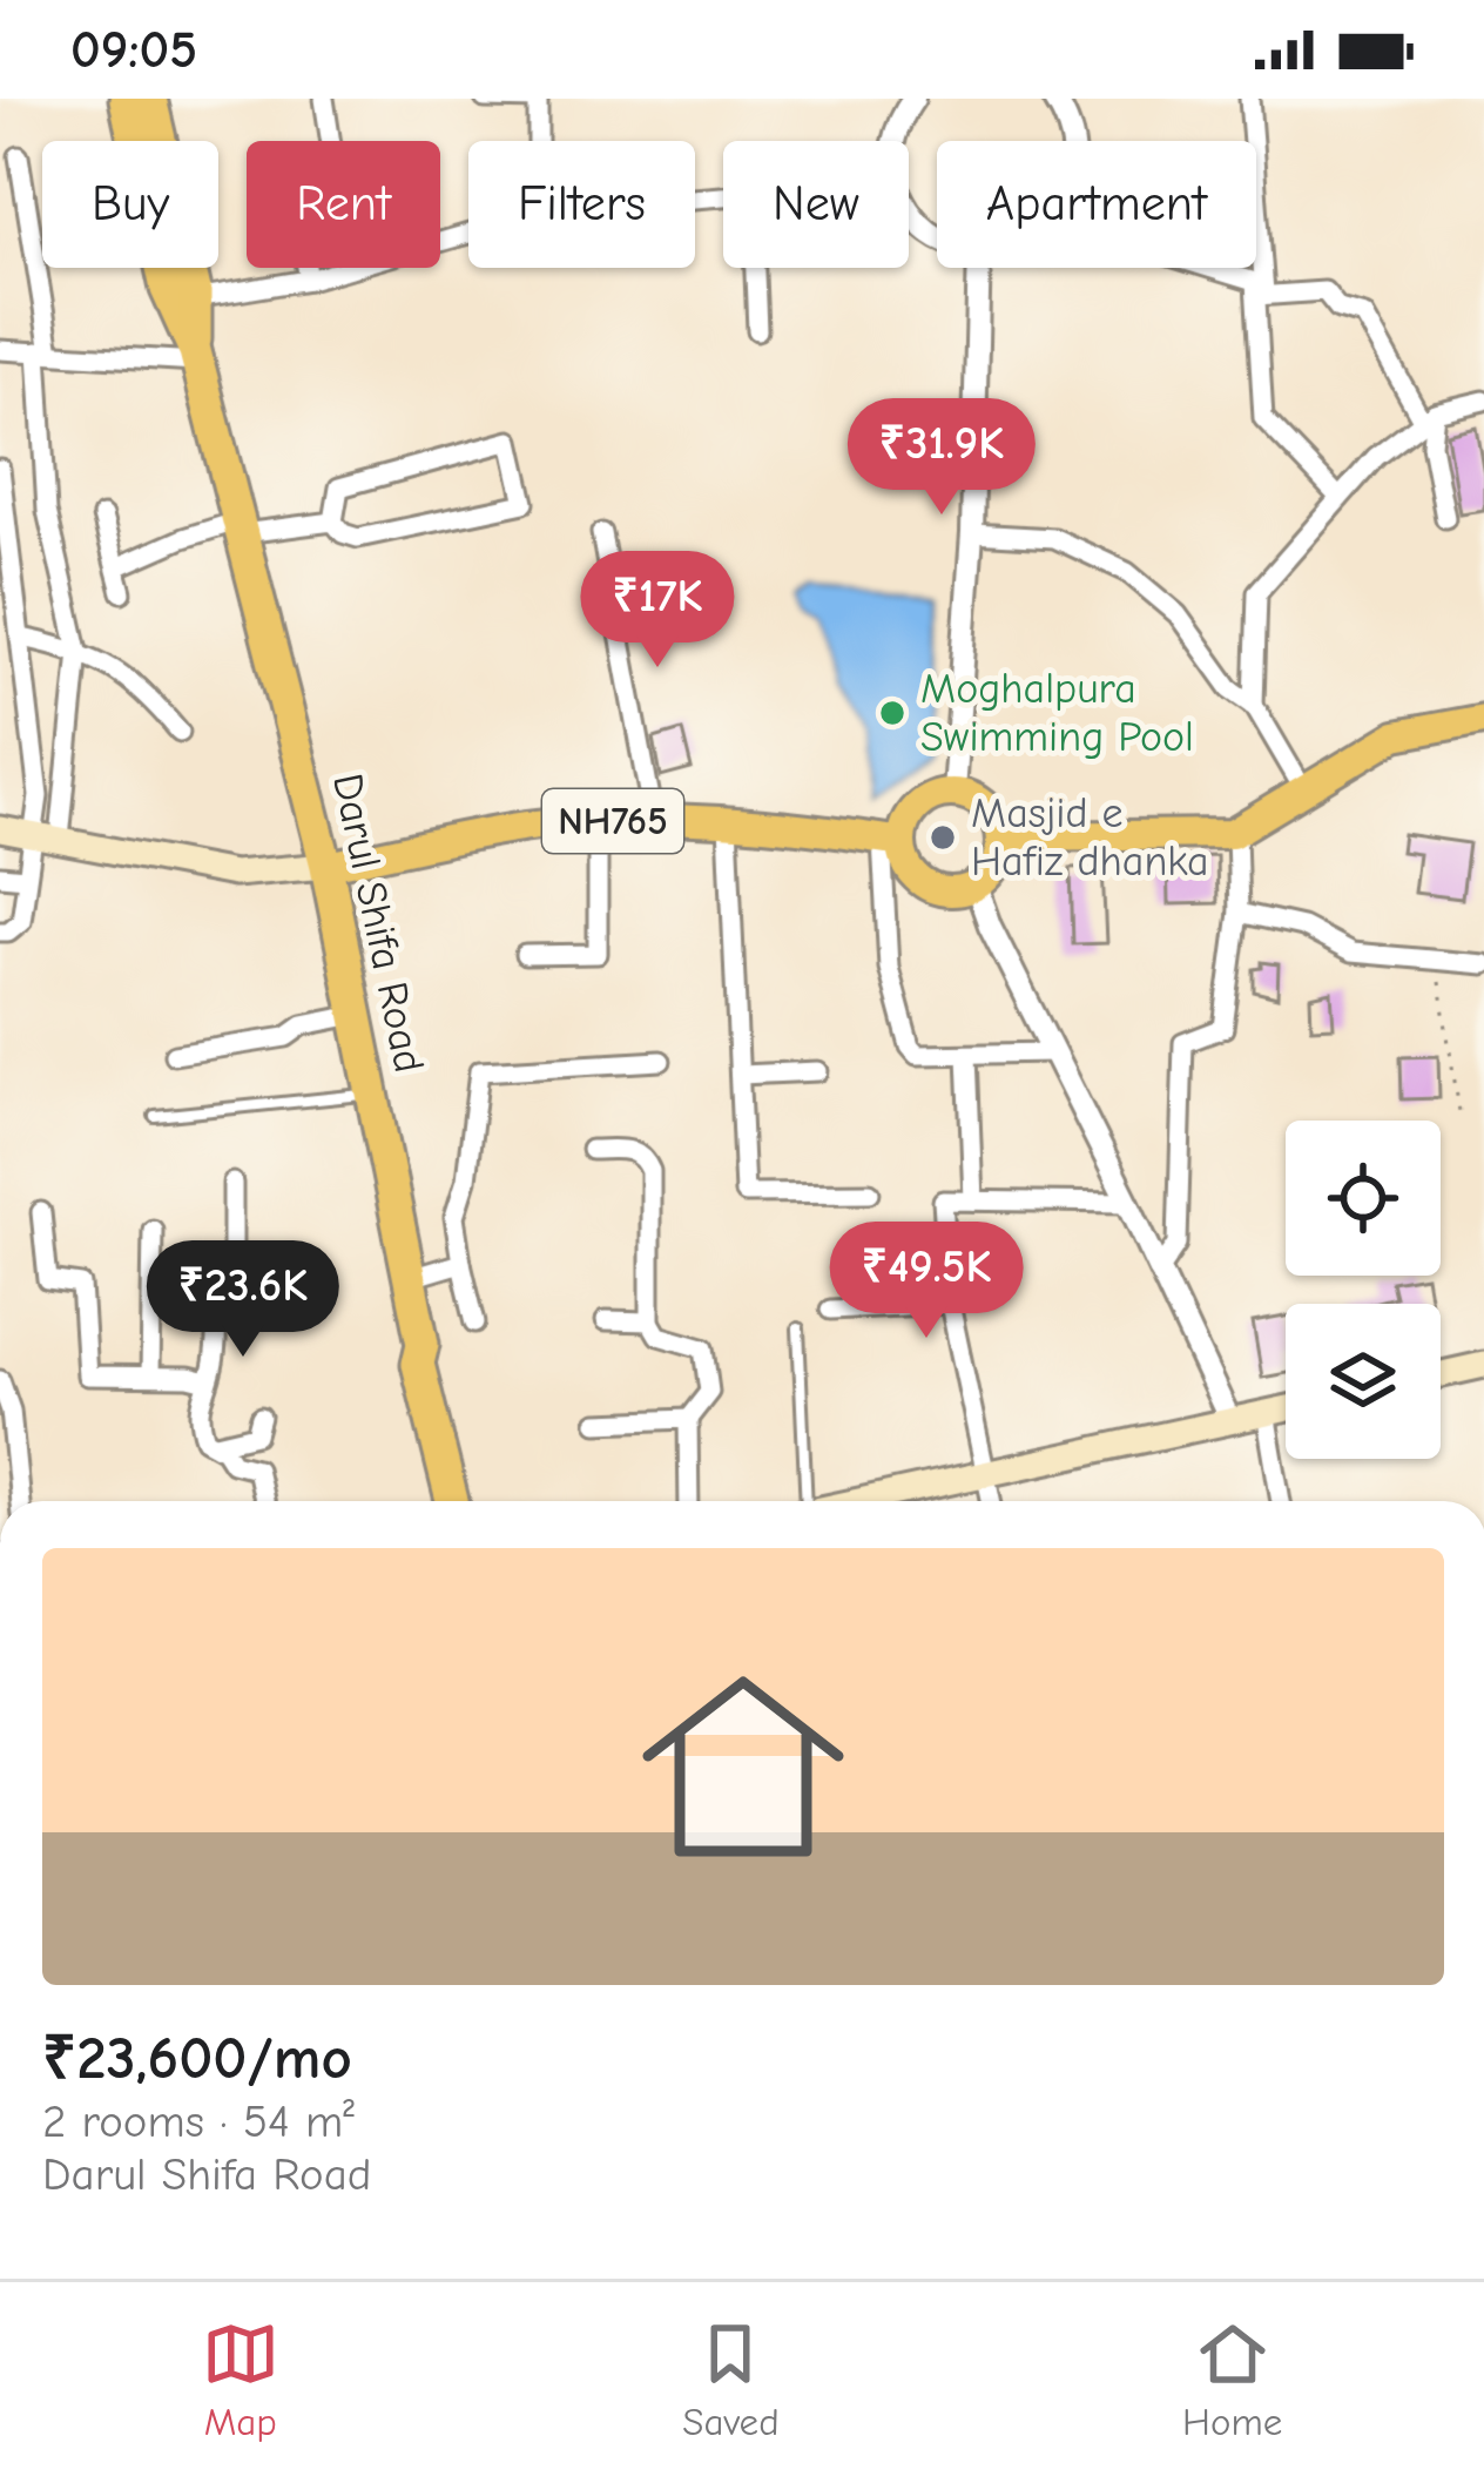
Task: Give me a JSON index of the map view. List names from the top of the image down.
{
  "streets": {
    "highway": ["Darul Shifa Road"],
    "main road": ["NH765"]
  },
  "crossings": [
    ["NH765", "Darul Shifa Road"]
  ],
  "places": ["Moghalpura Swimming Pool", "Masjid e Hafiz dhanka"],
  "page": {
    "status": "09:05",
    "chip": [
      "Buy",
      "Rent",
      "Filters",
      "New",
      "Apartment"
    ],
    "price": [
      "₹31.9K",
      "₹17K",
      "₹49.5K",
      "₹23.6K"
    ],
    "list": [
      {
        "name": "₹23,600/mo",
        "note": "2 rooms · 54 m² · Darul Shifa Road"
      }
    ],
    "tabs": ["Map", "Saved", "Home"]
  }
}
